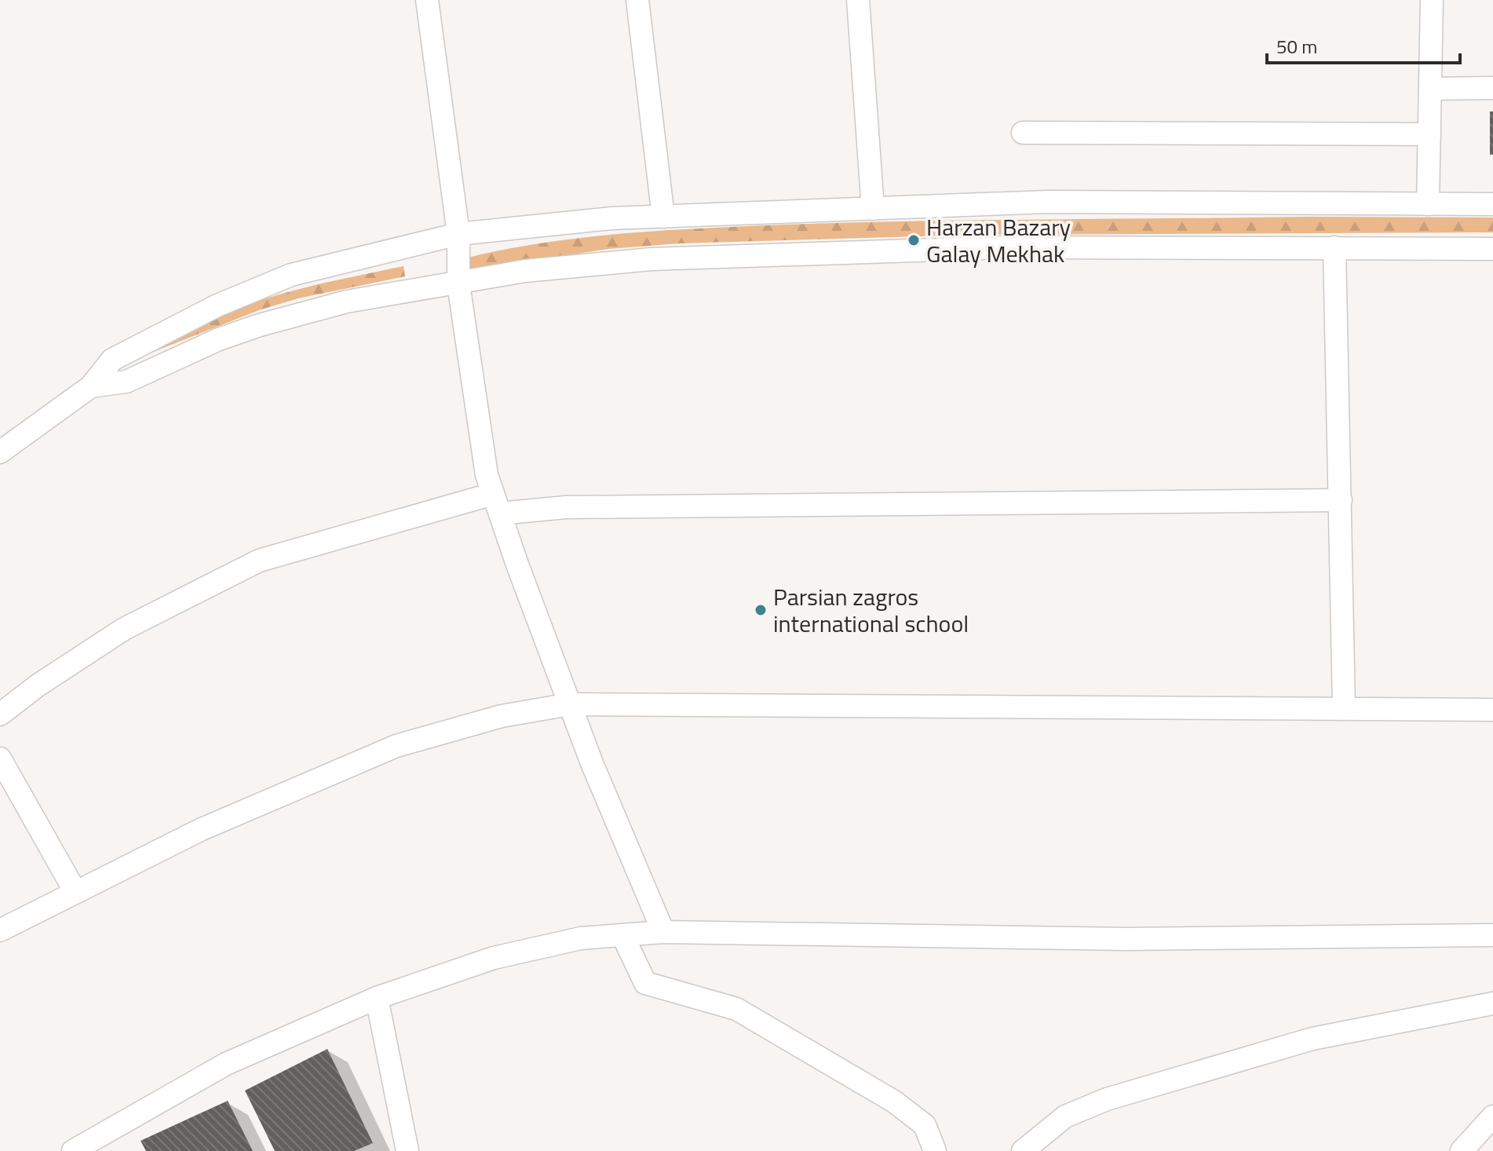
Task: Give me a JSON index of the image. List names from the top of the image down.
{
  "places": ["Harzan Bazary Galay Mekhak", "Parsian zagros international school"],
  "scale_bar": "50 m"
}
